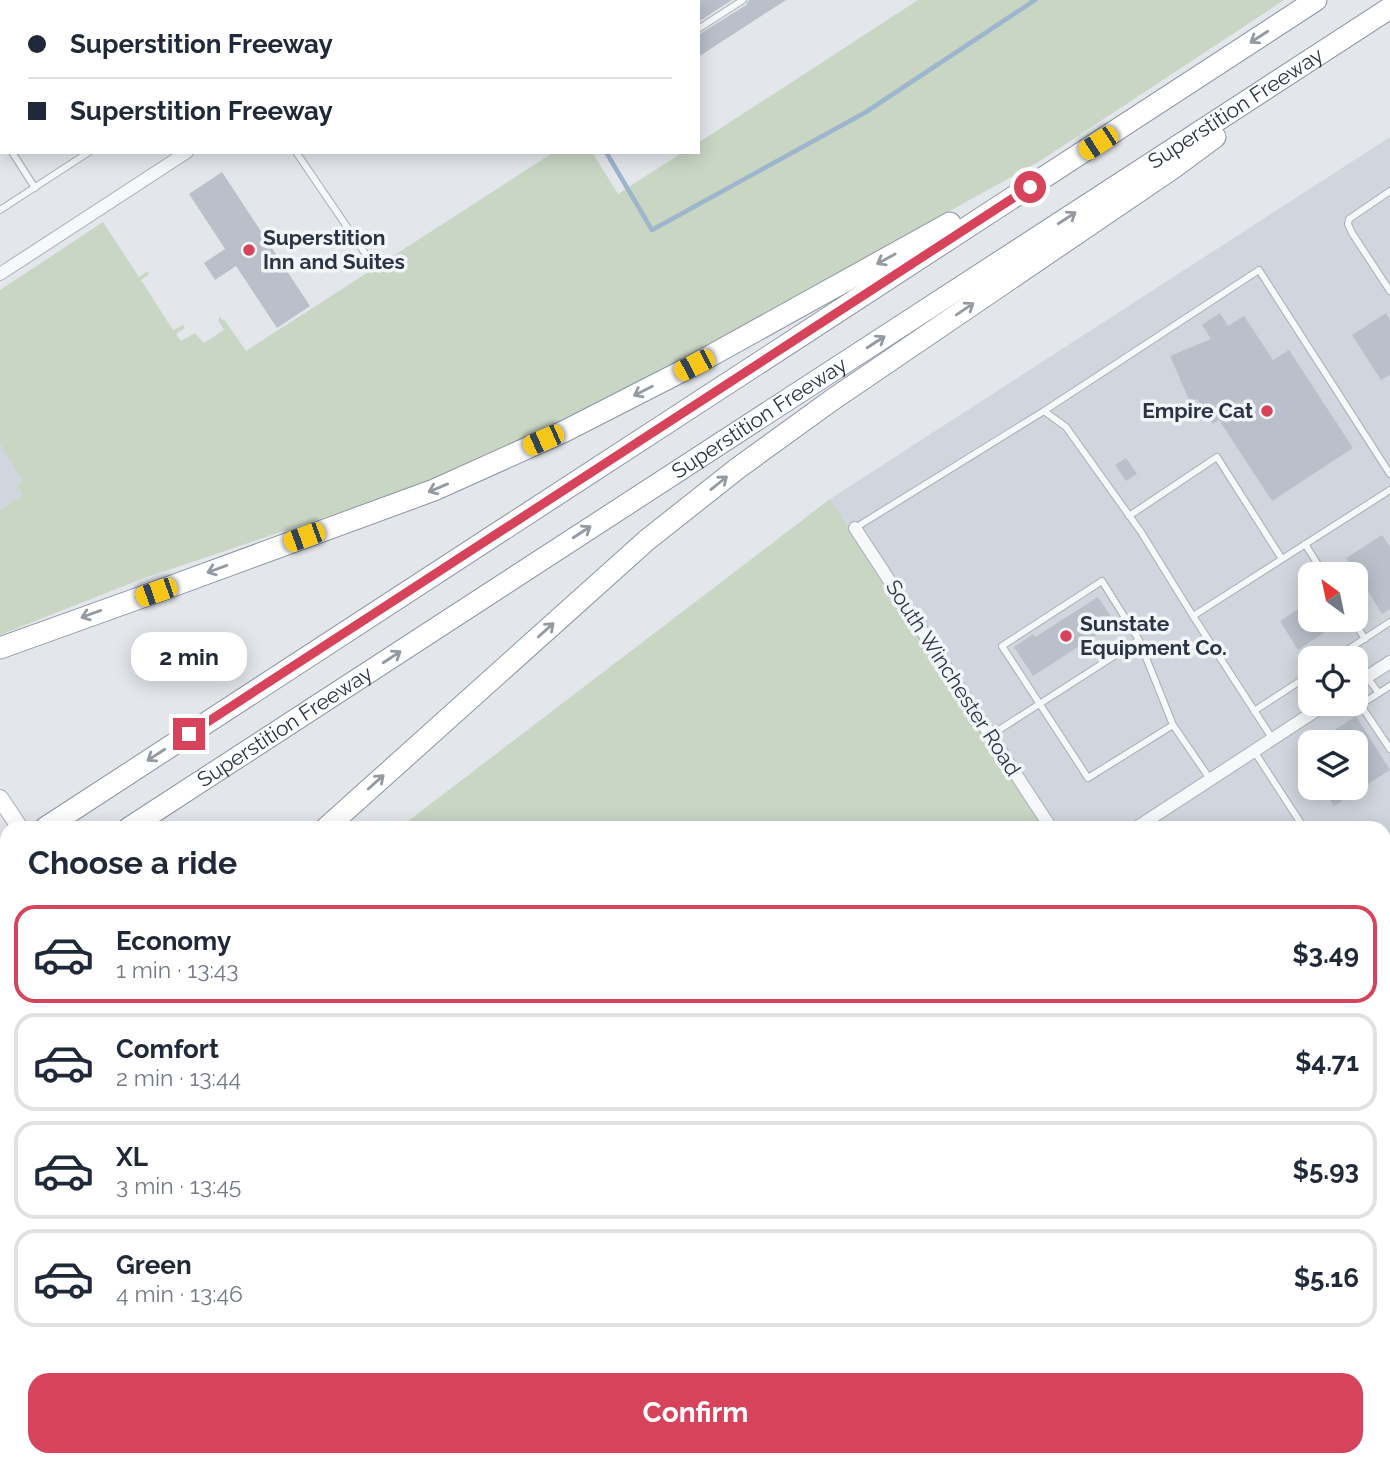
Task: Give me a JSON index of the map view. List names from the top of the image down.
{
  "streets": {
    "highway": ["Superstition Freeway"],
    "street": ["South Winchester Road"]
  },
  "places": ["Superstition Inn and Suites", "Empire Cat", "Sunstate Equipment Co."],
  "north": "top left",
  "page": {
    "banner": ["Superstition Freeway", "Superstition Freeway"],
    "bubble": "2 min",
    "heading": "Choose a ride",
    "list": [
      {
        "name": "Economy",
        "note": "1 min · 13:43",
        "value": "$3.49"
      },
      {
        "name": "Comfort",
        "note": "2 min · 13:44",
        "value": "$4.71"
      },
      {
        "name": "XL",
        "note": "3 min · 13:45",
        "value": "$5.93"
      },
      {
        "name": "Green",
        "note": "4 min · 13:46",
        "value": "$5.16"
      }
    ],
    "buttons": "Confirm"
  }
}
